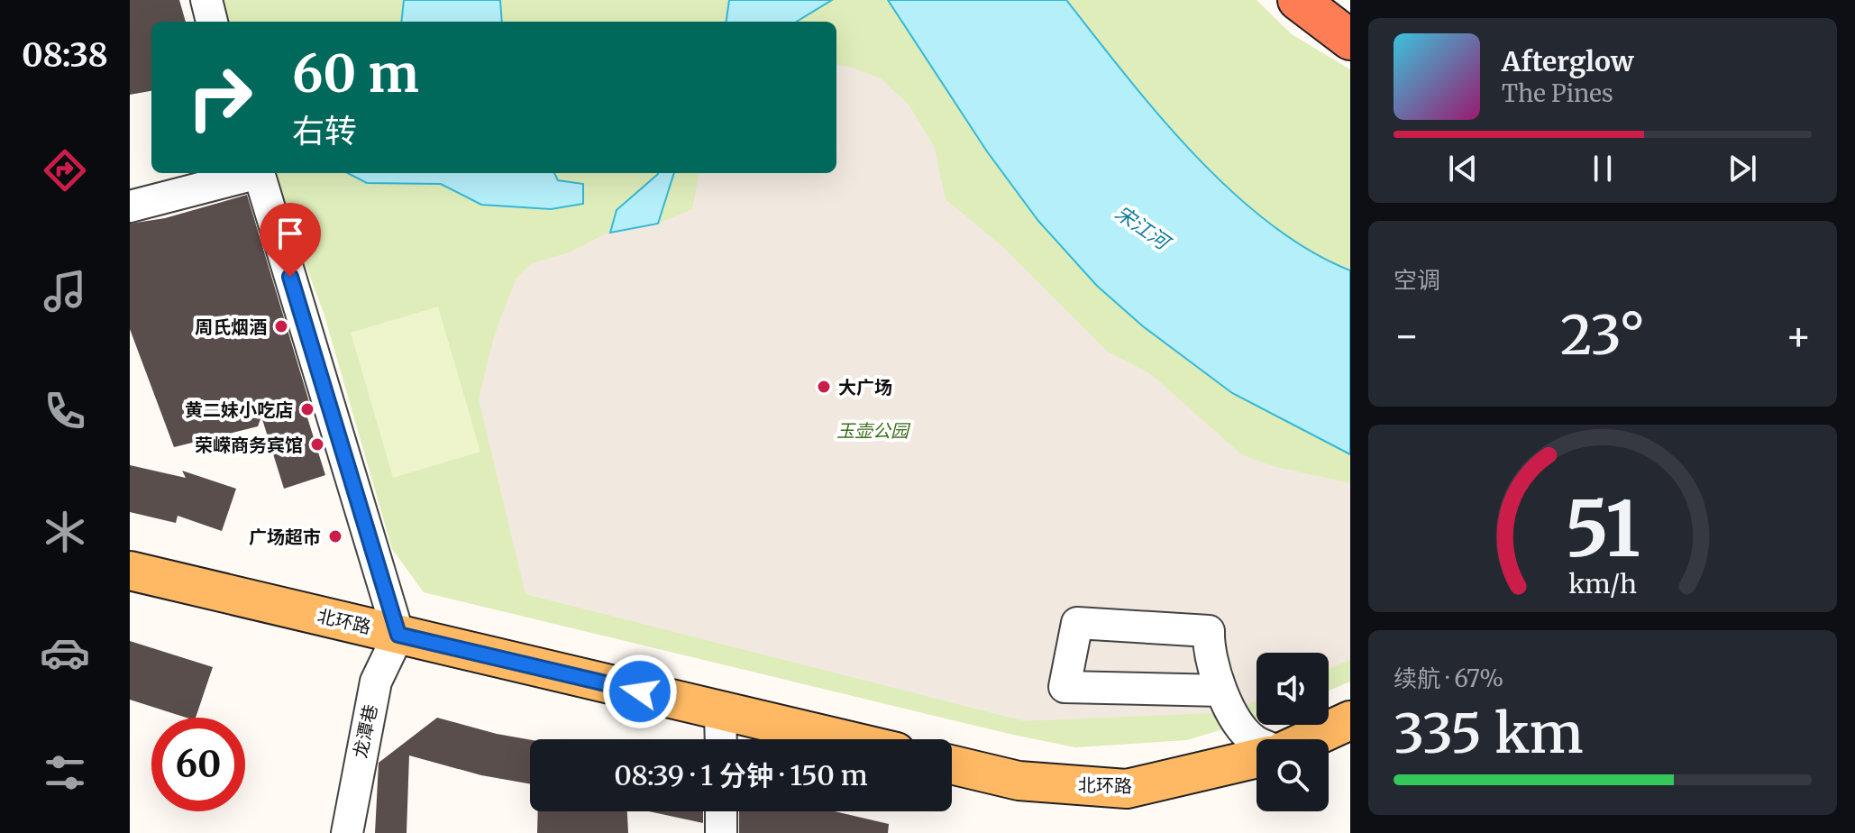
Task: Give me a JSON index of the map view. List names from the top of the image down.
{
  "streets": {
    "main road": ["北环路"],
    "street": ["龙潭巷"]
  },
  "crossings": [
    ["北环路", "龙潭巷"]
  ],
  "water": ["宋江河"],
  "parks": ["玉壶公园"],
  "places": [
    "周氏烟酒",
    "大广场",
    "黄二妹小吃店",
    "荣嵘商务宾馆",
    "广场超市"
  ],
  "page": {
    "tabs": "08:38",
    "turn": ["60 m", "右转"],
    "song": ["Afterglow", "The Pines"],
    "tile": [
      "空调",
      ["续航 · 67%", "335 km"]
    ],
    "heat": ["−", "23°", "+"],
    "limit": "60",
    "trip": "08:39 · 1 分钟 · 150 m",
    "gauge": ["51", "km/h"]
  }
}
